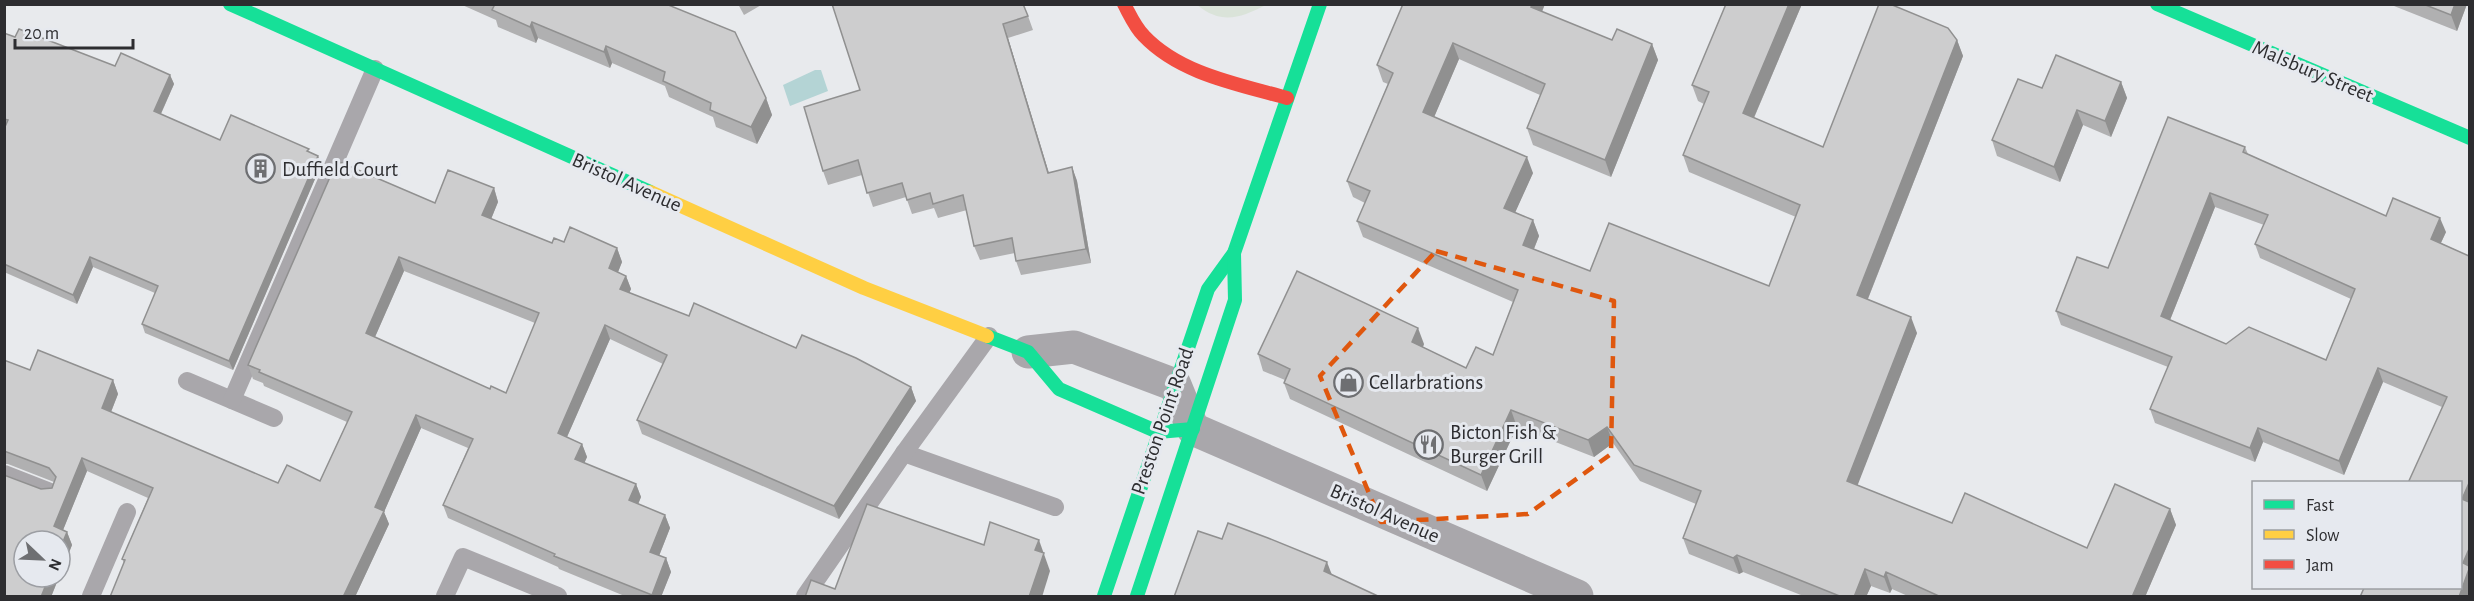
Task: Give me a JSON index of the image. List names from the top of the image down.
{
  "streets": {
    "street": ["Malsbury Street", "Bristol Avenue", "Preston Point Road"]
  },
  "crossings": [
    ["Bristol Avenue", "Preston Point Road"]
  ],
  "places": {
    "building": ["Duffield Court"],
    "shop": ["Cellarbrations"],
    "restaurant": ["Bicton Fish & Burger Grill"]
  },
  "legend": ["Fast", "Slow", "Jam"],
  "scale_bar": "20 m",
  "north": "bottom right"
}
